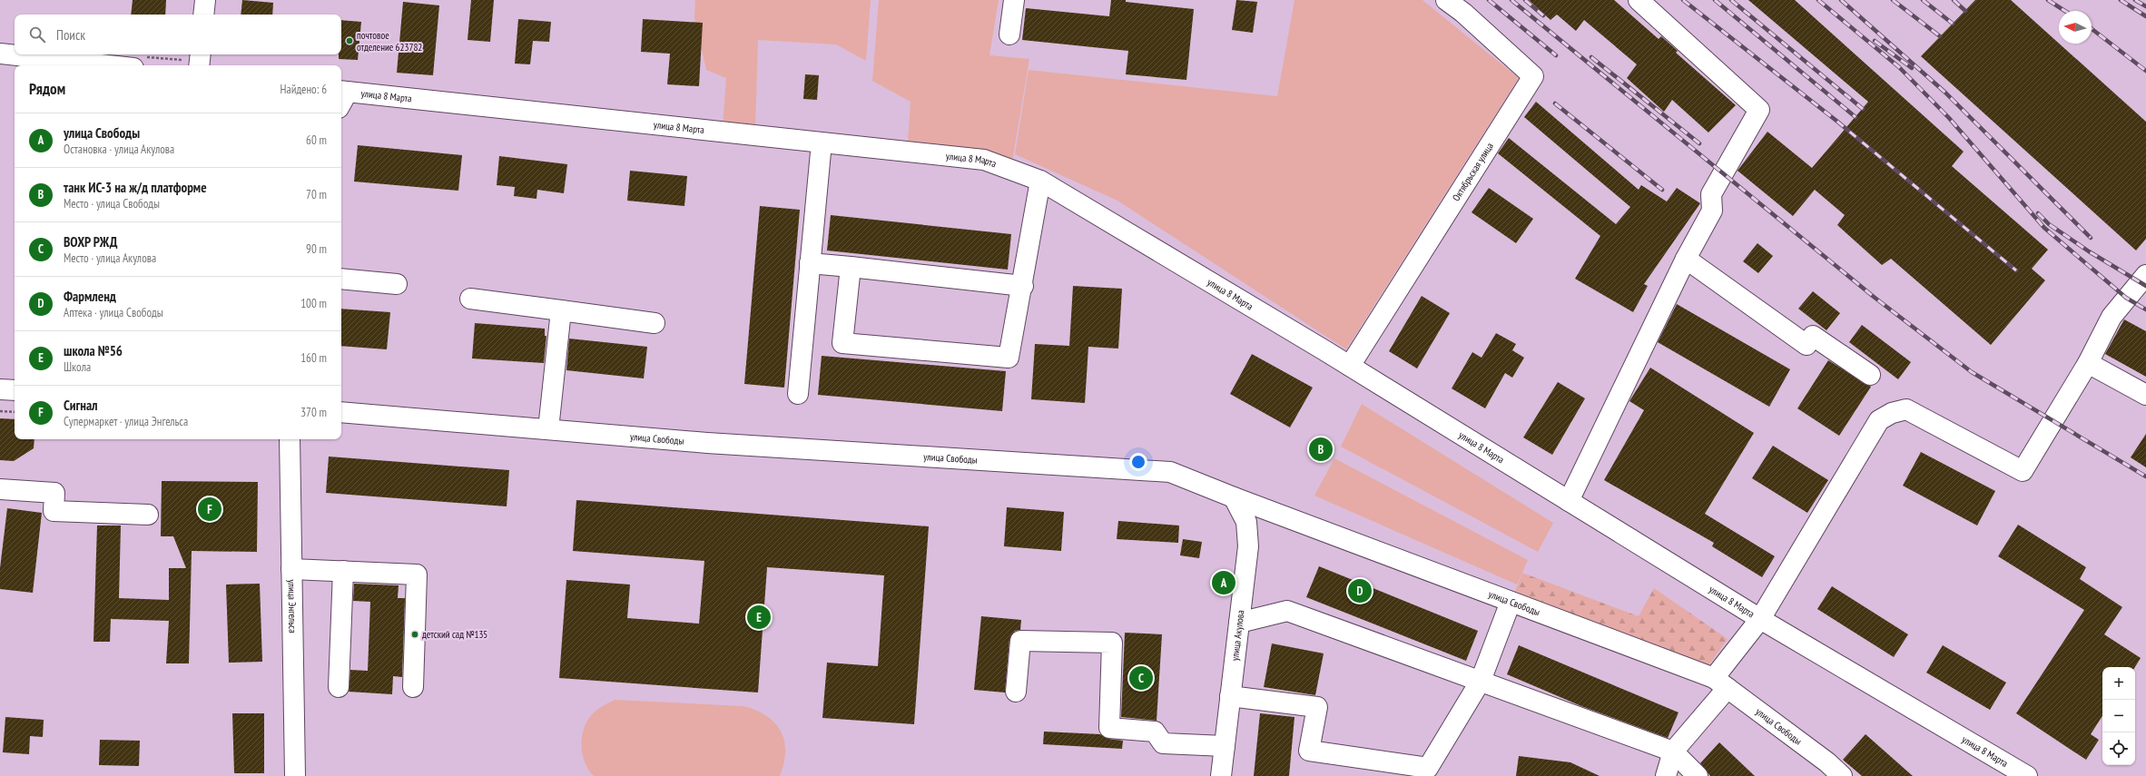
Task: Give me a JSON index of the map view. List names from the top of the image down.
{
  "streets": {
    "street": [
      "улица 8 Марта",
      "Октябрьская улица",
      "улица Свободы",
      "улица Энгельса",
      "улица Акулова"
    ]
  },
  "crossings": [
    ["улица 8 Марта", "Октябрьская улица"],
    ["улица Свободы", "улица Акулова"]
  ],
  "places": ["почтовое отделение 623782", "детский сад №135"],
  "north": "left",
  "page": {
    "search": "Поиск",
    "heading": ["Рядом", "Найдено: 6"],
    "list": [
      {
        "mark": "A",
        "name": "улица Свободы",
        "note": "Остановка · улица Акулова",
        "value": "60 m"
      },
      {
        "mark": "B",
        "name": "танк ИС-3 на ж/д платформе",
        "note": "Место · улица Свободы",
        "value": "70 m"
      },
      {
        "mark": "C",
        "name": "ВОХР РЖД",
        "note": "Место · улица Акулова",
        "value": "90 m"
      },
      {
        "mark": "D",
        "name": "Фармленд",
        "note": "Аптека · улица Свободы",
        "value": "100 m"
      },
      {
        "mark": "E",
        "name": "школа №56",
        "note": "Школа",
        "value": "160 m"
      },
      {
        "mark": "F",
        "name": "Сигнал",
        "note": "Супермаркет · улица Энгельса",
        "value": "370 m"
      }
    ],
    "pins": [
      "B",
      "F",
      "A",
      "D",
      "E",
      "C"
    ],
    "map_buttons": ["+", "−"]
  }
}
